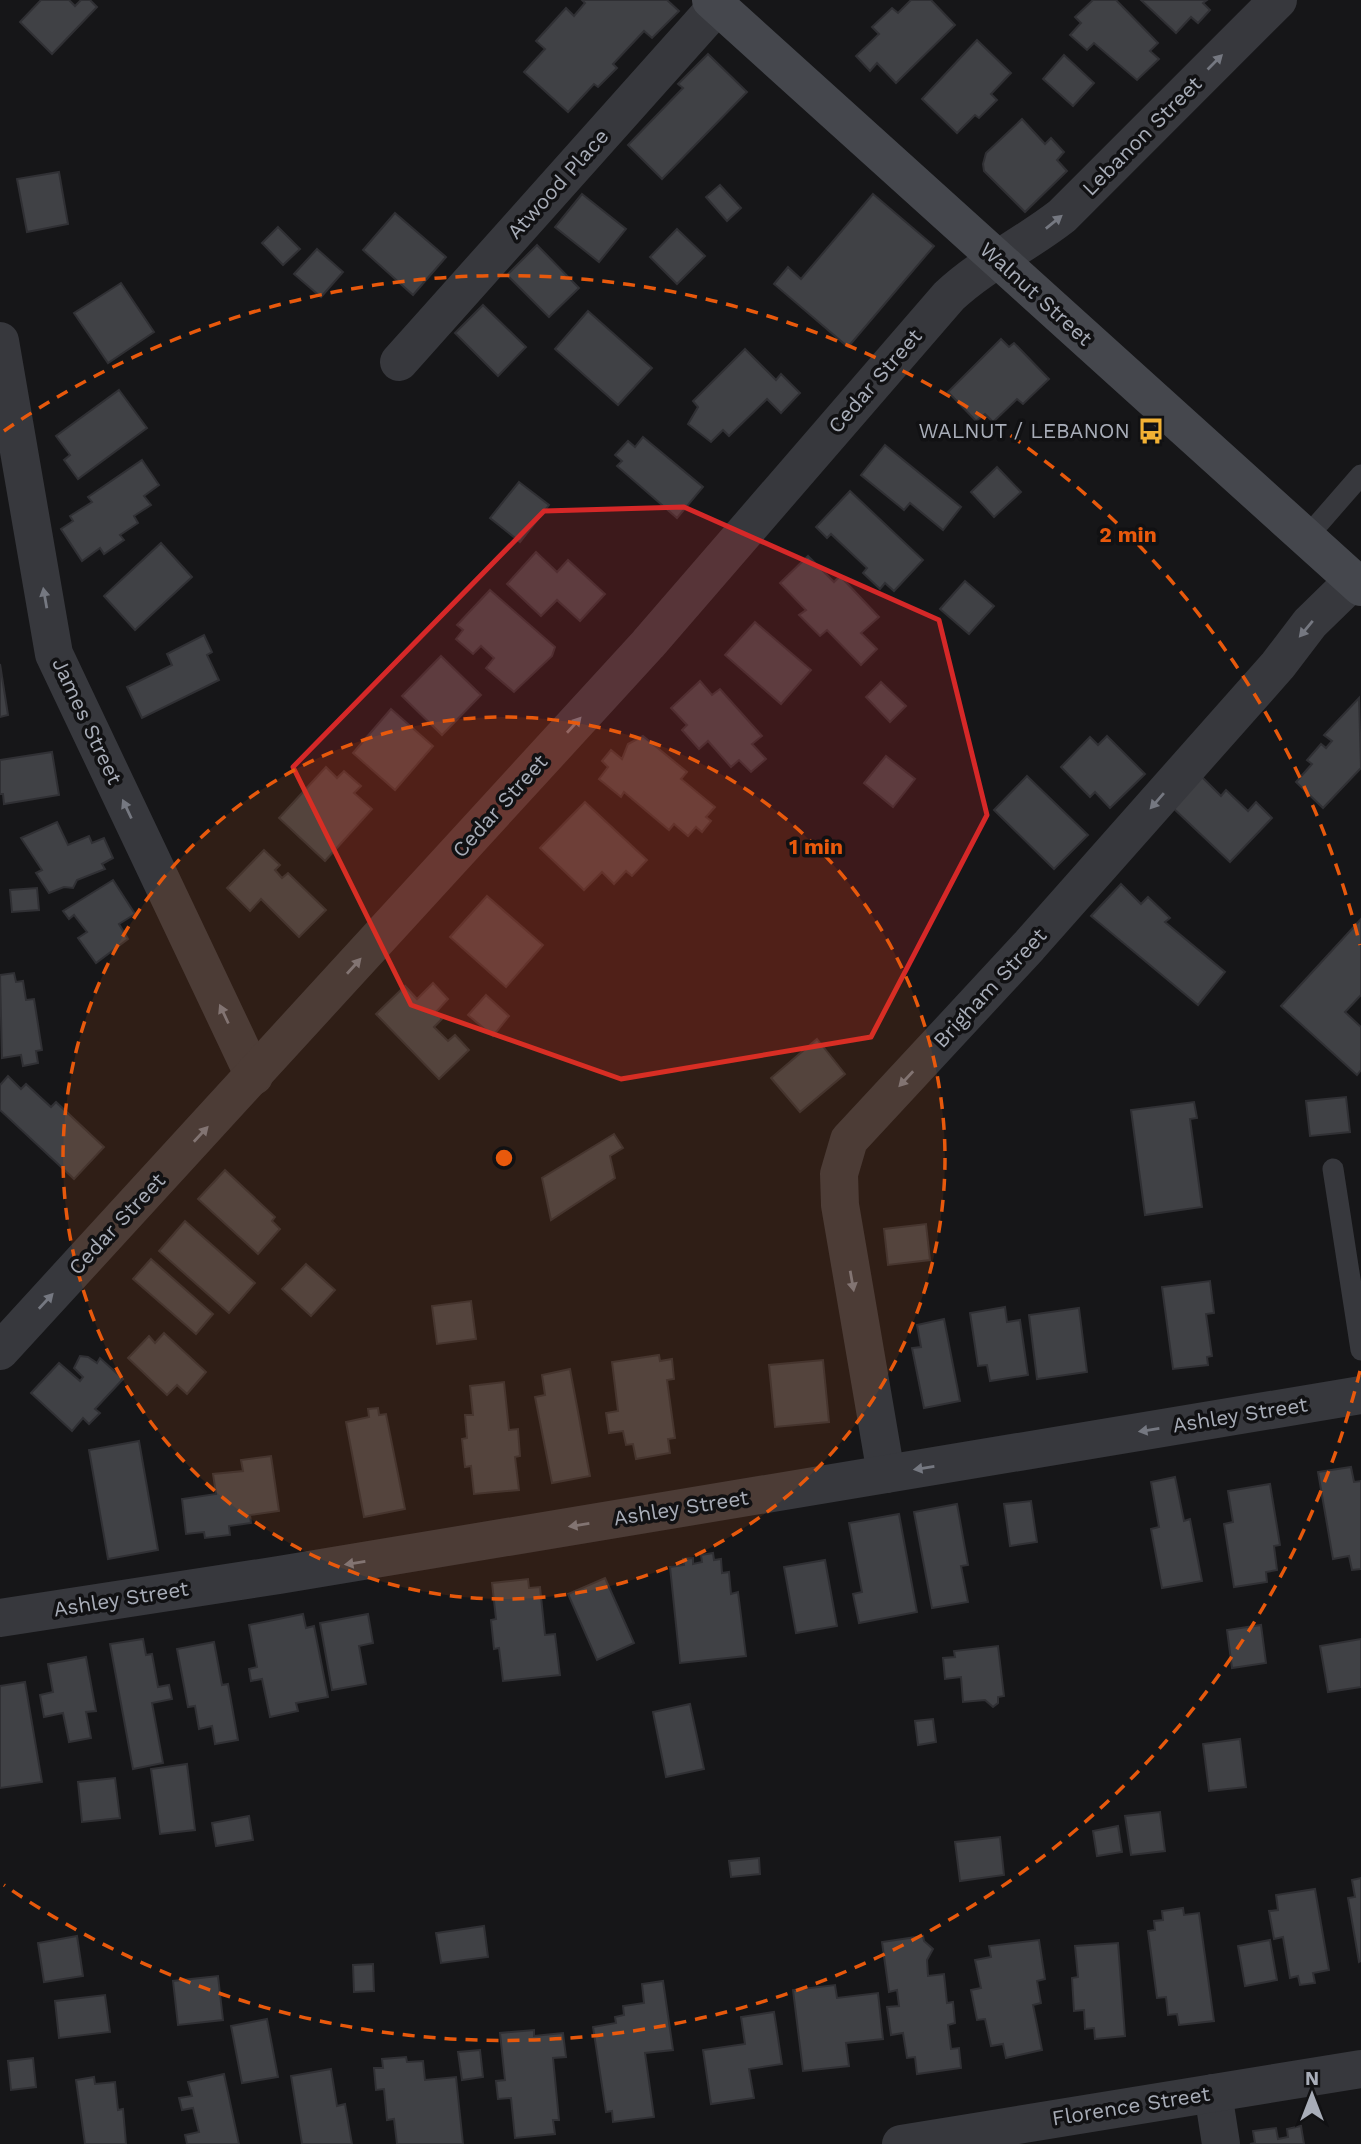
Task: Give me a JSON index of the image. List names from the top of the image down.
{
  "streets": {
    "main road": ["Walnut Street"],
    "street": [
      "Lebanon Street",
      "Atwood Place",
      "Cedar Street",
      "James Street",
      "Brigham Street",
      "Ashley Street",
      "Florence Street"
    ]
  },
  "crossings": [
    ["Lebanon Street", "Walnut Street"],
    ["Lebanon Street", "Cedar Street"],
    ["Atwood Place", "Walnut Street"],
    ["Walnut Street", "Cedar Street"],
    ["Walnut Street", "Brigham Street"],
    ["Cedar Street", "James Street"],
    ["Brigham Street", "Ashley Street"]
  ],
  "one_way": [
    "Lebanon Street",
    "Cedar Street",
    "James Street",
    "Brigham Street",
    "Ashley Street"
  ],
  "places": {
    "bus stop": ["WALNUT / LEBANON"]
  },
  "north": "top",
  "rings": ["2 min", "1 min"]
}
